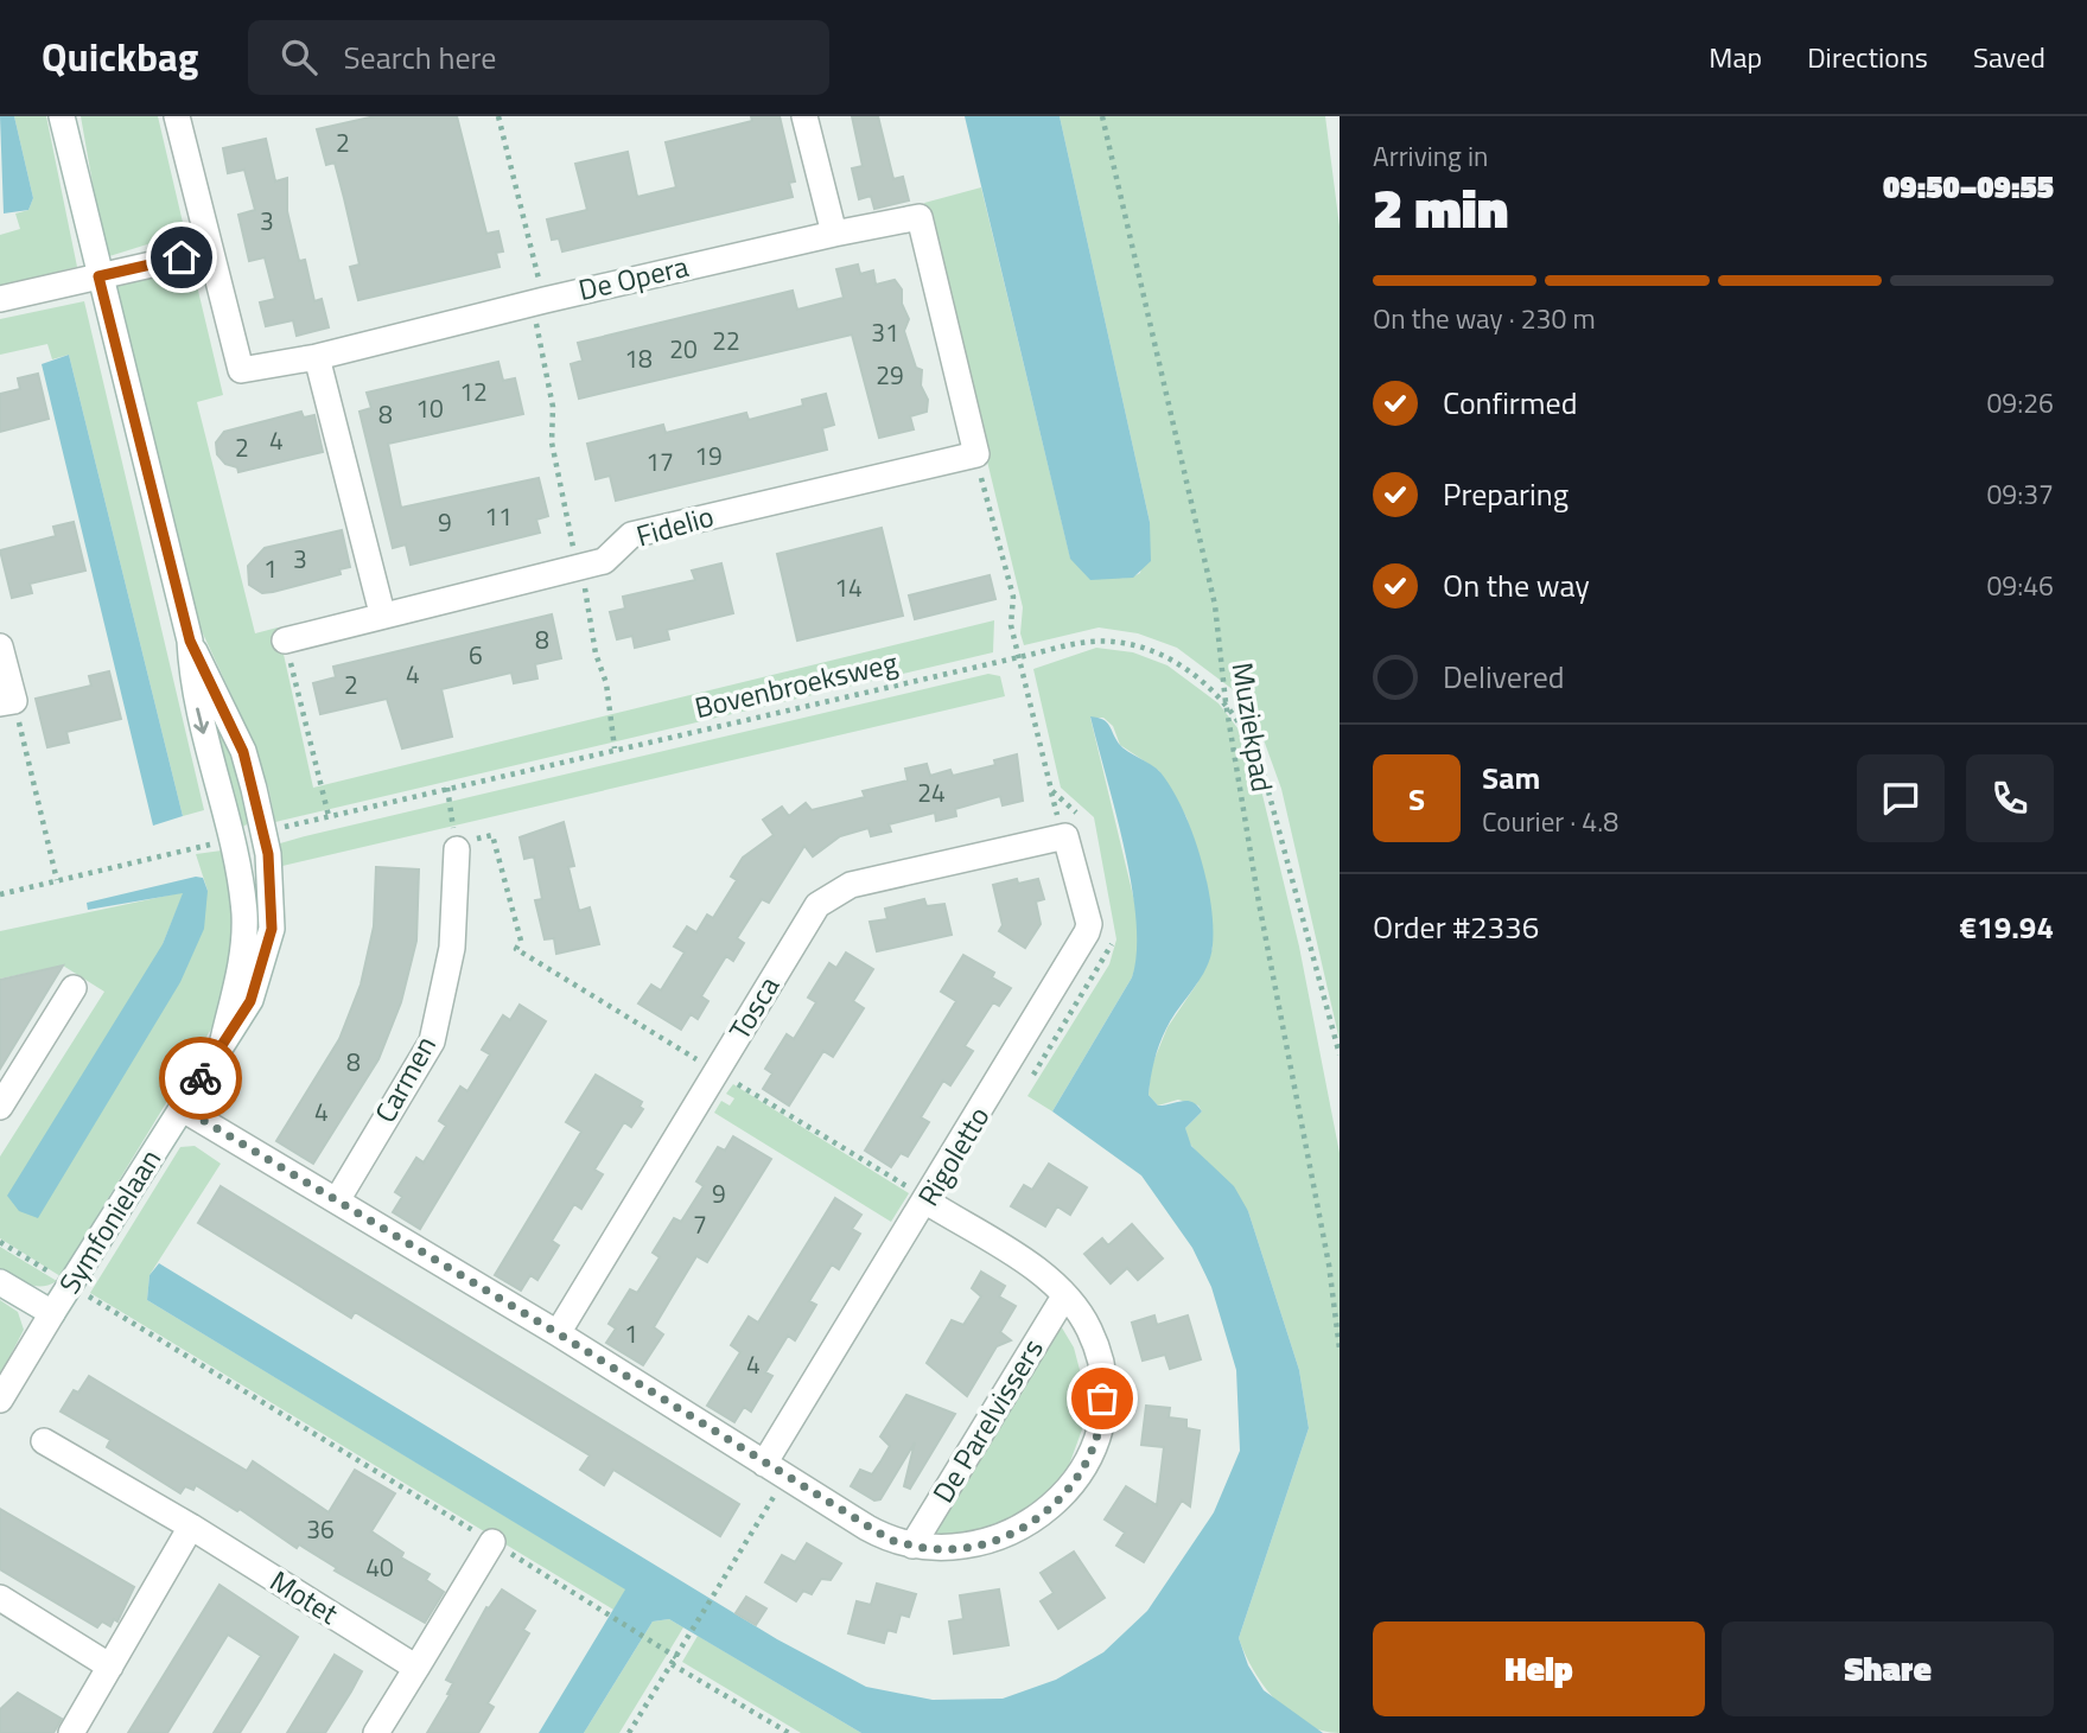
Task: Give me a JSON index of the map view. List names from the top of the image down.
{
  "streets": {
    "street": [
      "De Opera",
      "Fidelio",
      "Tosca",
      "Carmen",
      "Rigoletto",
      "Symfonielaan",
      "De Parelvissers",
      "Motet"
    ],
    "path": ["Bovenbroeksweg", "Muziekpad"]
  },
  "crossings": [
    ["Bovenbroeksweg", "Muziekpad"],
    ["Bovenbroeksweg", "Symfonielaan"],
    ["Tosca", "Rigoletto"],
    ["Tosca", "De Parelvissers"],
    ["Carmen", "De Parelvissers"],
    ["Rigoletto", "De Parelvissers"],
    ["Symfonielaan", "De Parelvissers"]
  ],
  "house_numbers": [
    "2",
    "3",
    "31",
    "22",
    "20",
    "18",
    "29",
    "12",
    "10",
    "8",
    "4",
    "2",
    "19",
    "17",
    "11",
    "9",
    "3",
    "1",
    "14",
    "8",
    "6",
    "4",
    "2",
    "24",
    "8",
    "4",
    "9",
    "7",
    "1",
    "4",
    "36",
    "40"
  ],
  "page": {
    "header": "Quickbag",
    "search": "Search here",
    "nav": ["Map", "Directions", "Saved"],
    "heading": ["2 min", "Arriving in", "09:50–09:55"],
    "panel": [
      "Sam",
      "Courier · 4.8",
      "Order #2336",
      "€19.94"
    ],
    "bar": "On the way · 230 m",
    "list": [
      ["Confirmed", "09:26"],
      ["Preparing", "09:37"],
      ["On the way", "09:46"],
      "Delivered"
    ],
    "round": "S",
    "buttons": ["Help", "Share"]
  }
}
